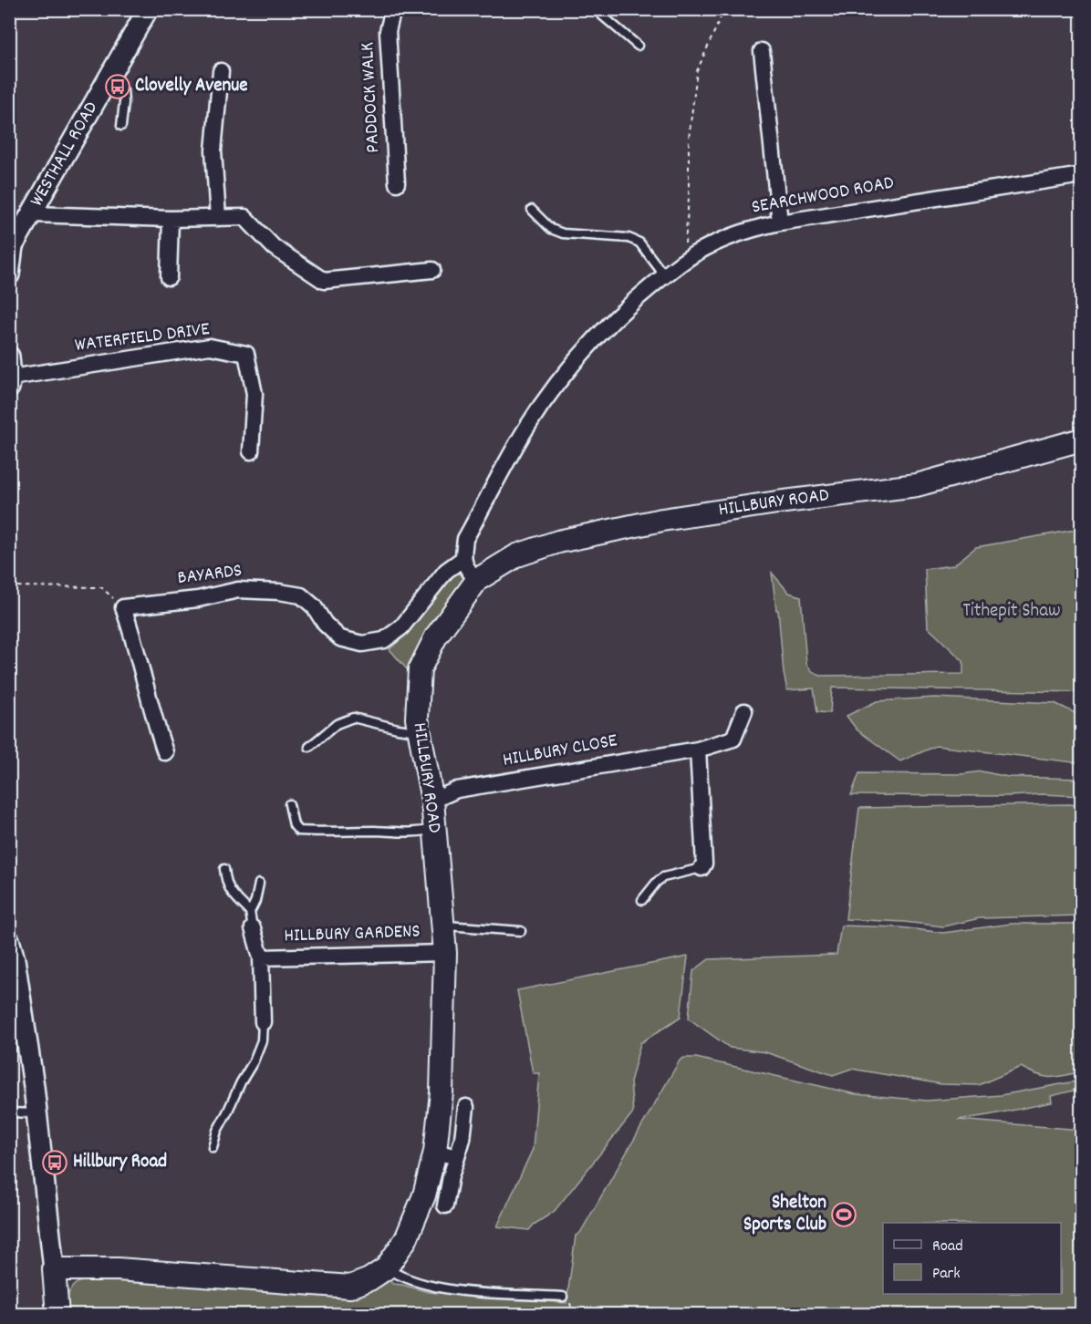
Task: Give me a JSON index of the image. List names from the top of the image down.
{
  "streets": {
    "main road": ["HILLBURY ROAD"],
    "street": [
      "PADDOCK WALK",
      "WESTHALL ROAD",
      "SEARCHWOOD ROAD",
      "WATERFIELD DRIVE",
      "BAYARDS",
      "HILLBURY CLOSE",
      "HILLBURY GARDENS"
    ]
  },
  "crossings": [
    ["SEARCHWOOD ROAD", "BAYARDS"],
    ["HILLBURY ROAD", "HILLBURY CLOSE"],
    ["HILLBURY ROAD", "HILLBURY GARDENS"]
  ],
  "parks": ["Tithepit Shaw"],
  "places": {
    "bus stop": ["Clovelly Avenue", "Hillbury Road"],
    "sports": ["Shelton Sports Club"]
  },
  "legend": ["Road", "Park"]
}
